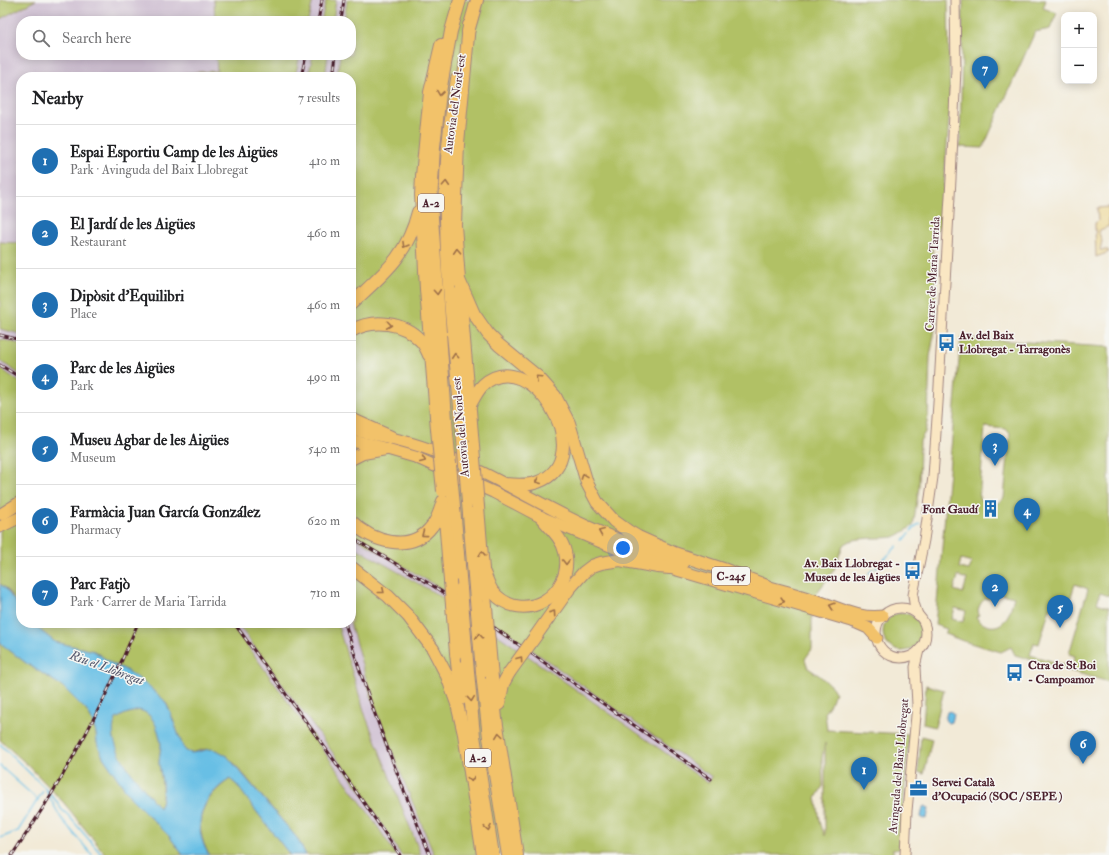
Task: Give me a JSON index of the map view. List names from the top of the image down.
{
  "streets": {
    "highway": ["Autovia del Nord-est", "A-2", "C-245"],
    "main road": ["Carrer de Maria Tarrida", "Avinguda del Baix Llobregat"]
  },
  "crossings": [
    ["C-245", "Avinguda del Baix Llobregat"]
  ],
  "water": ["Riu el Llobregat"],
  "places": {
    "bus stop": ["Av. del Baix Llobregat - Tarragonès", "Av. Baix Llobregat - Museu de les Aigües", "Ctra de St Boi - Campoamor"],
    "building": ["Font Gaudí"],
    "office": ["Servei Català d'Ocupació (SOC / SEPE )"]
  },
  "page": {
    "map_buttons": ["+", "−"],
    "search": "Search here",
    "pins": [
      "7",
      "3",
      "4",
      "2",
      "5",
      "6",
      "1"
    ],
    "heading": ["Nearby", "7 results"],
    "list": [
      {
        "mark": "1",
        "name": "Espai Esportiu Camp de les Aigües",
        "note": "Park · Avinguda del Baix Llobregat",
        "value": "410 m"
      },
      {
        "mark": "2",
        "name": "El Jardí de les Aigües",
        "note": "Restaurant",
        "value": "460 m"
      },
      {
        "mark": "3",
        "name": "Dipòsit d'Equilibri",
        "note": "Place",
        "value": "460 m"
      },
      {
        "mark": "4",
        "name": "Parc de les Aigües",
        "note": "Park",
        "value": "490 m"
      },
      {
        "mark": "5",
        "name": "Museu Agbar de les Aigües",
        "note": "Museum",
        "value": "540 m"
      },
      {
        "mark": "6",
        "name": "Farmàcia Juan García González",
        "note": "Pharmacy",
        "value": "620 m"
      },
      {
        "mark": "7",
        "name": "Parc Fatjò",
        "note": "Park · Carrer de Maria Tarrida",
        "value": "710 m"
      }
    ]
  }
}
